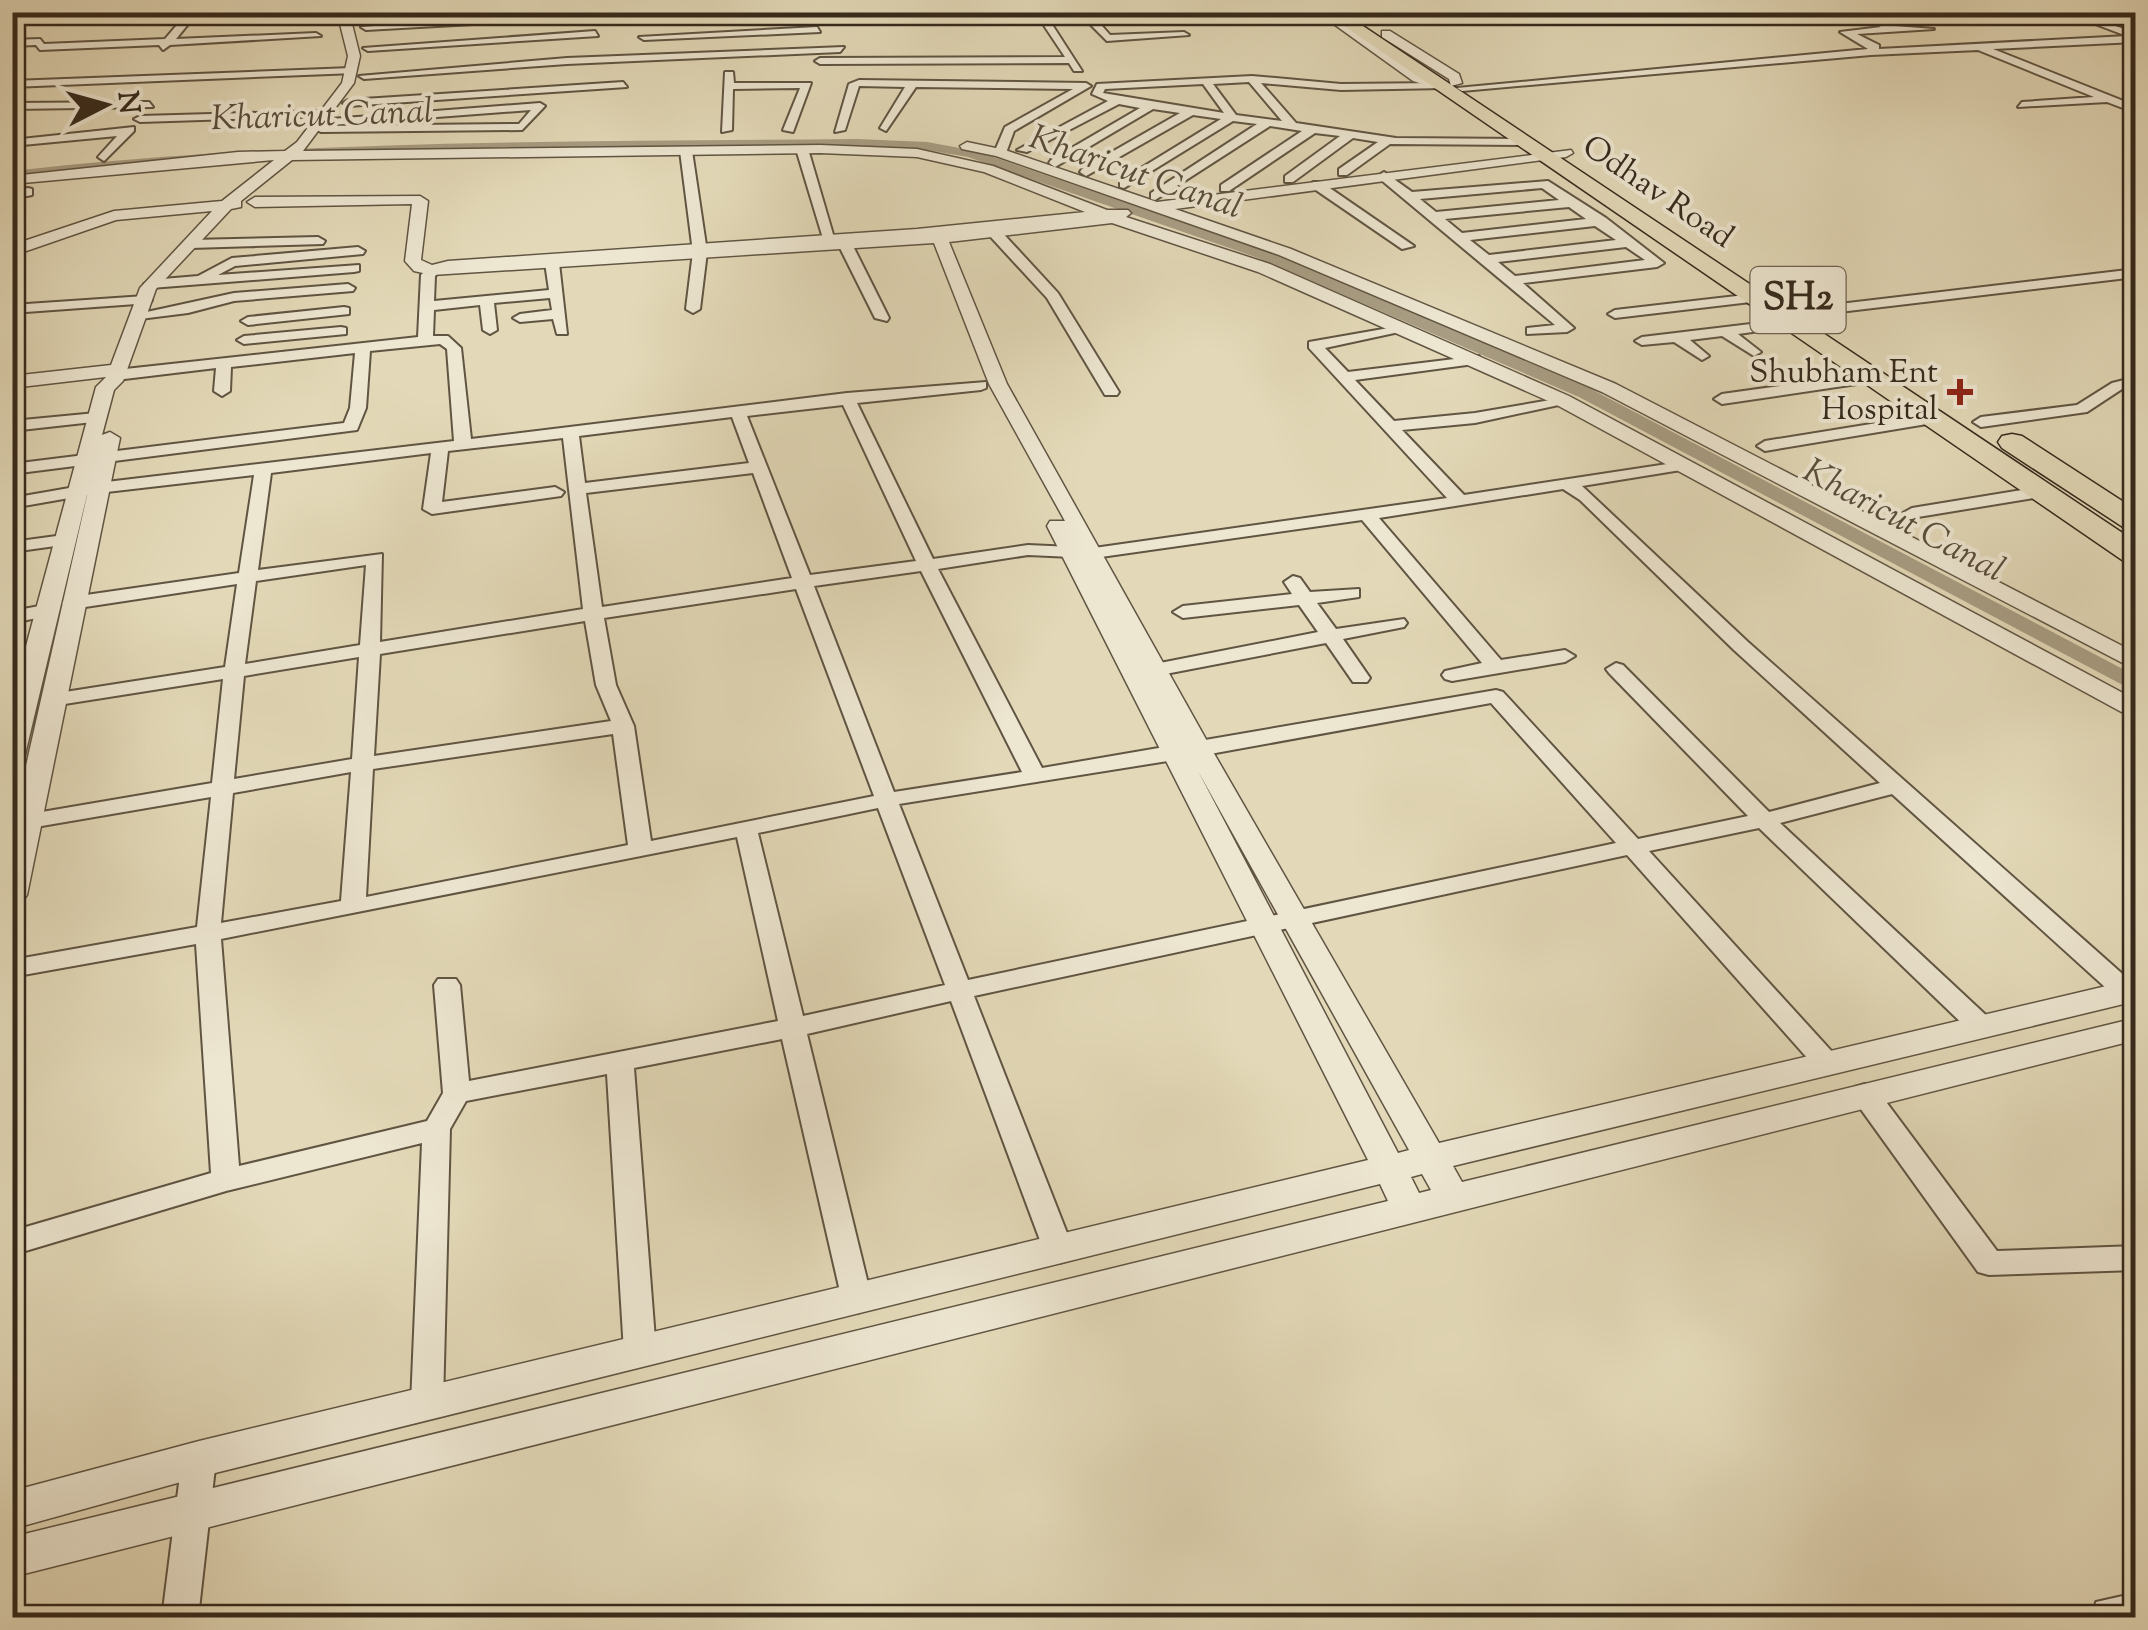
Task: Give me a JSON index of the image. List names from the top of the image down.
{
  "streets": {
    "main road": ["Odhav Road", "SH2"]
  },
  "crossings": [
    ["Odhav Road", "SH2"]
  ],
  "water": ["Kharicut Canal"],
  "places": {
    "health": ["Shubham Ent Hospital"]
  },
  "north": "right"
}
